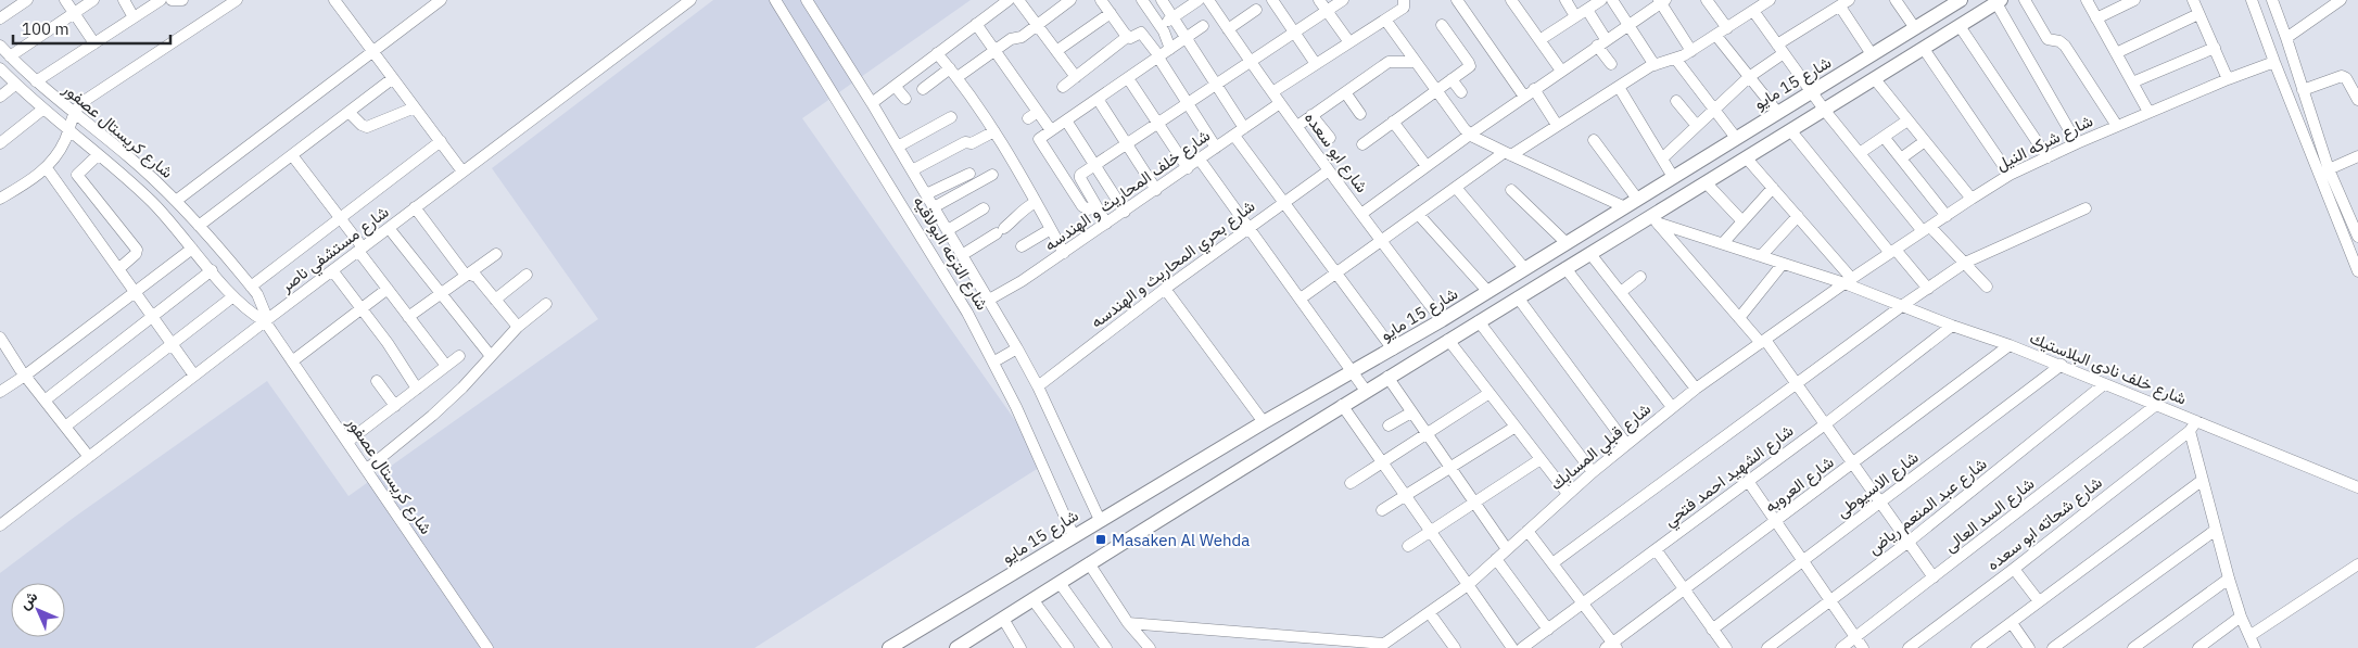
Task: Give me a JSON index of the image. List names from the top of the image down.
{
  "streets": {
    "main road": ["شارع 15 مايو"],
    "street": [
      "شارع كريستال عصفور",
      "شارع شركه النيل",
      "شارع ابو سعده",
      "شارع خلف المحاريث و الهندسه",
      "شارع مستشفي ناصر",
      "شارع الترعه البولاقيه",
      "شارع بحري المحاريث و الهندسه",
      "شارع خلف نادى البلاستيك",
      "شارع قبلي المسابك",
      "شارع الشهيد احمد فتحي",
      "شارع العروبه",
      "شارع الاسيوطى",
      "شارع عبد المنعم رياض",
      "شارع السد العالى",
      "شارع شحاته ابو سعده"
    ]
  },
  "crossings": [
    ["شارع 15 مايو", "شارع ابو سعده"],
    ["شارع 15 مايو", "شارع الترعه البولاقيه"],
    ["شارع كريستال عصفور", "شارع مستشفي ناصر"],
    ["شارع شركه النيل", "شارع خلف نادى البلاستيك"],
    ["شارع شركه النيل", "شارع قبلي المسابك"],
    ["شارع ابو سعده", "شارع خلف المحاريث و الهندسه"],
    ["شارع ابو سعده", "شارع بحري المحاريث و الهندسه"],
    ["شارع خلف المحاريث و الهندسه", "شارع الترعه البولاقيه"],
    ["شارع الترعه البولاقيه", "شارع بحري المحاريث و الهندسه"],
    ["شارع خلف نادى البلاستيك", "شارع قبلي المسابك"],
    ["شارع خلف نادى البلاستيك", "شارع الشهيد احمد فتحي"],
    ["شارع خلف نادى البلاستيك", "شارع العروبه"],
    ["شارع خلف نادى البلاستيك", "شارع الاسيوطى"],
    ["شارع خلف نادى البلاستيك", "شارع عبد المنعم رياض"],
    ["شارع خلف نادى البلاستيك", "شارع السد العالى"],
    ["شارع خلف نادى البلاستيك", "شارع شحاته ابو سعده"]
  ],
  "places": {
    "transit": ["Masaken Al Wehda"]
  },
  "scale_bar": "100 m",
  "north": "top left"
}
